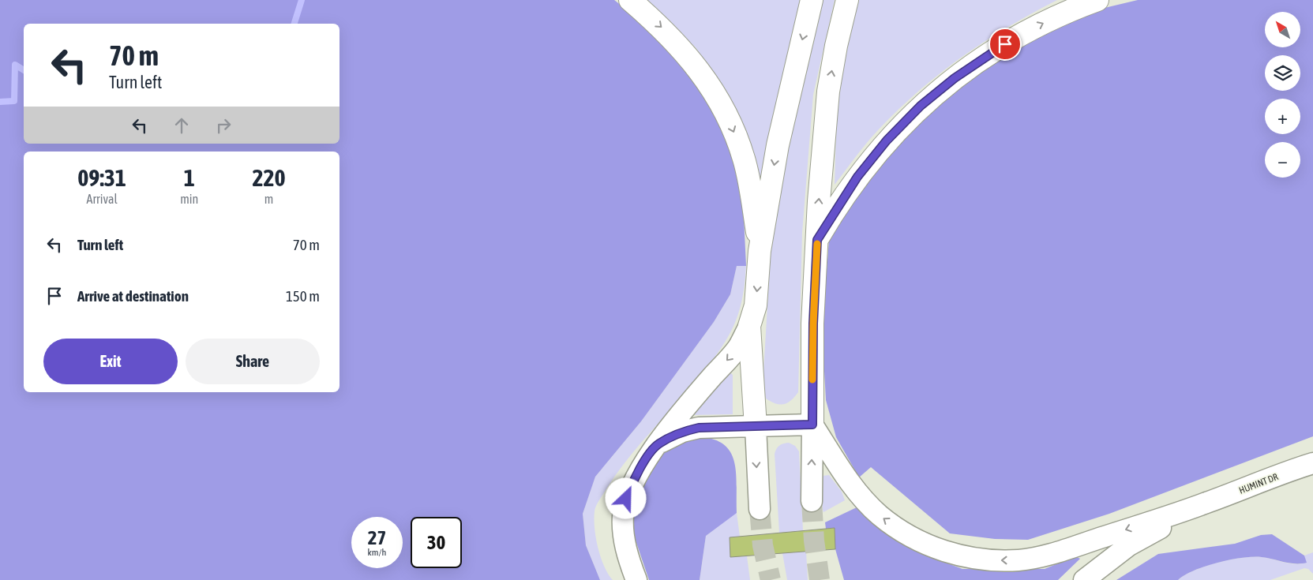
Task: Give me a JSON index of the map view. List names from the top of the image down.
{
  "streets": {
    "street": ["HUMINT DR"]
  },
  "north": "top left",
  "page": {
    "map_buttons": ["+", "−"],
    "turn": ["70 m", "Turn left"],
    "eta": [
      "09:31",
      "Arrival",
      "1",
      "min",
      "220",
      "m"
    ],
    "list": [
      {
        "name": "Turn left",
        "value": "70 m"
      },
      {
        "name": "Arrive at destination",
        "value": "150 m"
      }
    ],
    "buttons": ["Exit", "Share"],
    "speed": "27 km/h",
    "limit": "30"
  }
}
